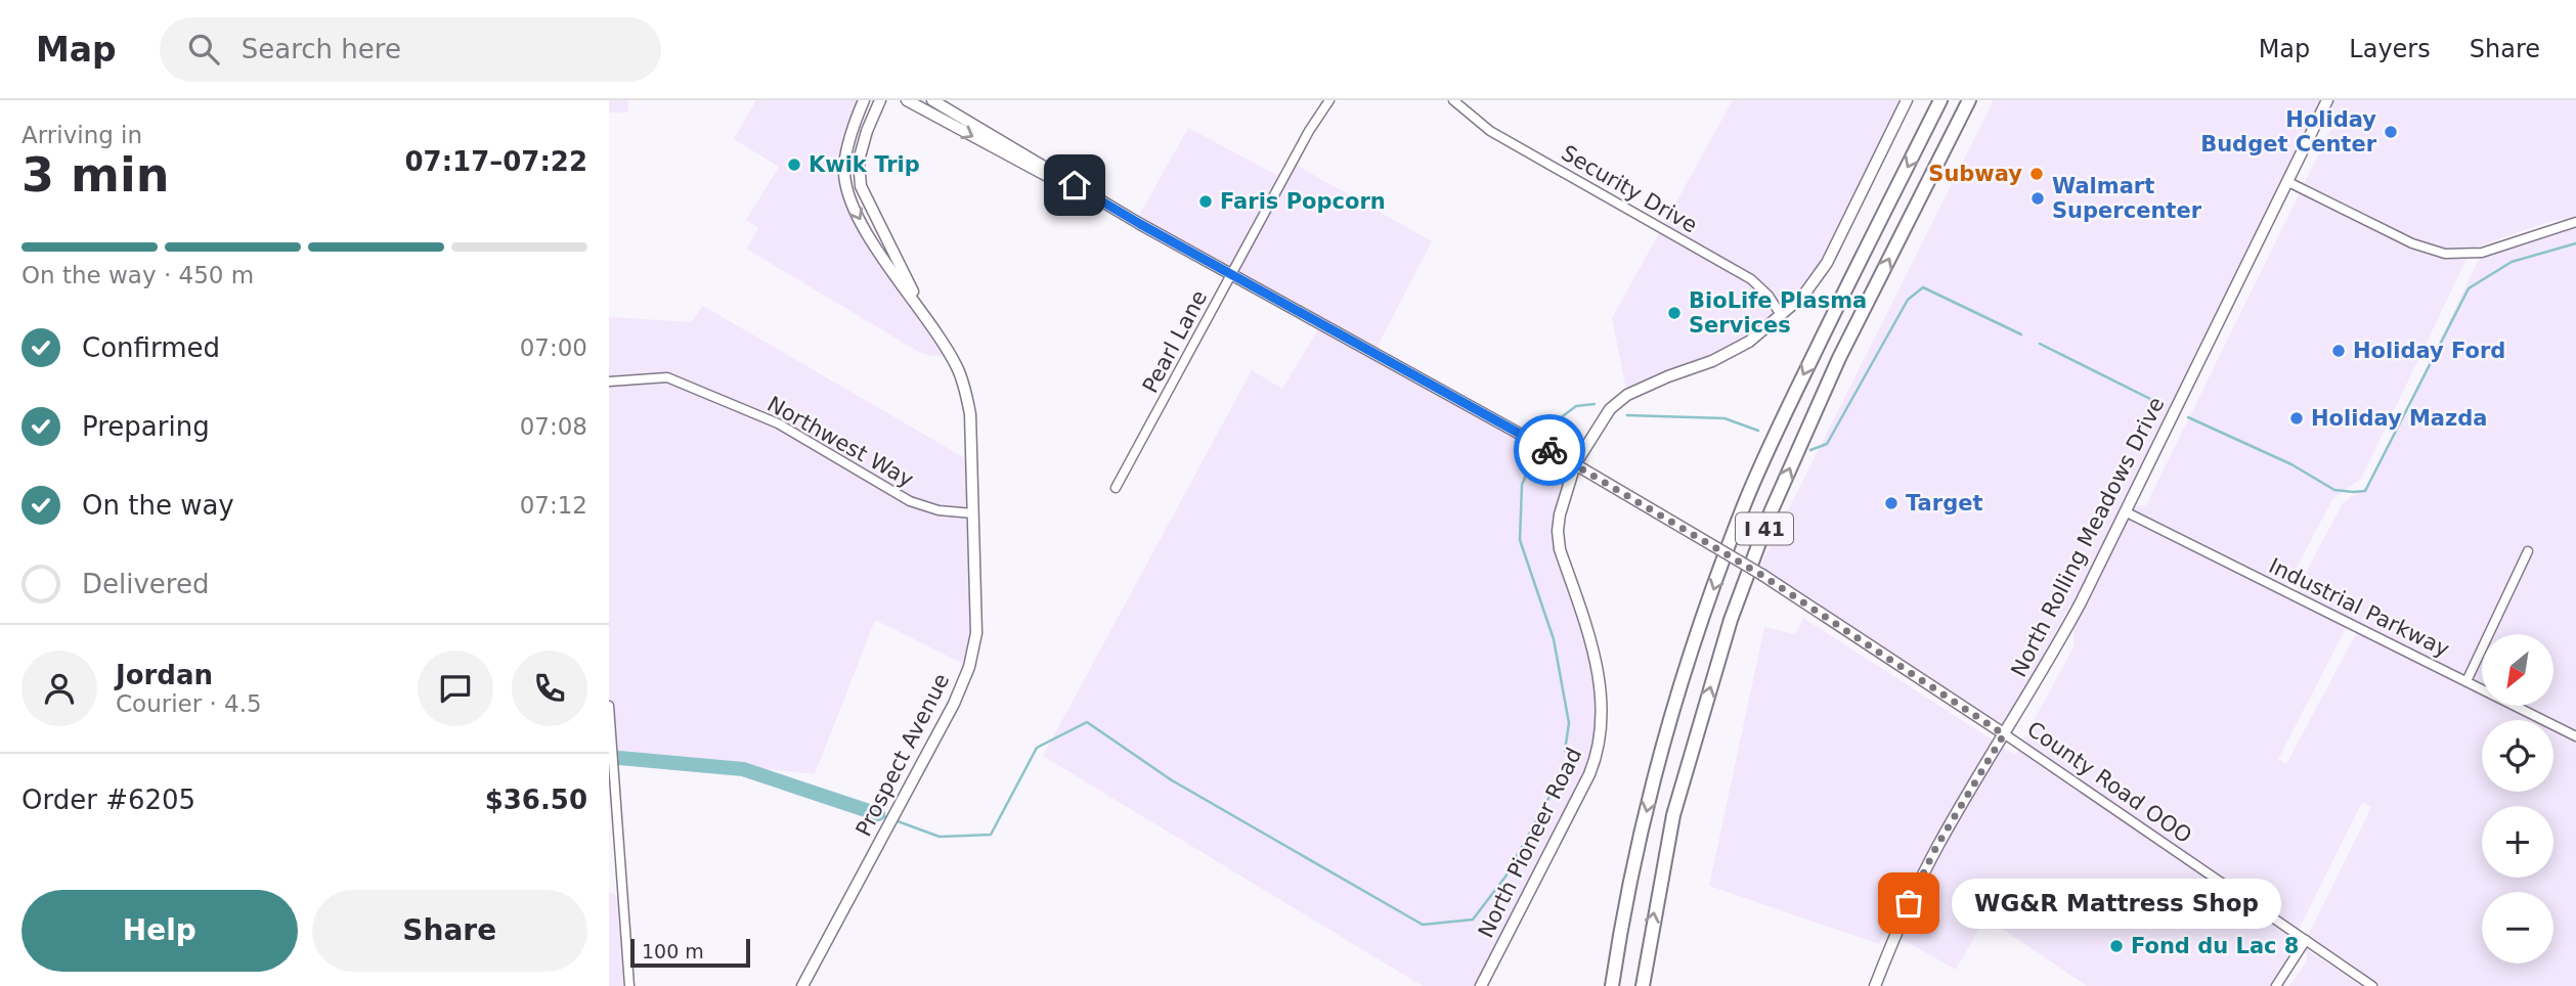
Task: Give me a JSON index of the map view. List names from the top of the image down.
{
  "streets": {
    "highway": ["I 41"],
    "main road": [
      "North Rolling Meadows Drive",
      "Prospect Avenue",
      "County Road OOO",
      "North Pioneer Road"
    ],
    "street": [
      "Security Drive",
      "Pearl Lane",
      "Northwest Way",
      "Industrial Parkway"
    ]
  },
  "crossings": [
    ["Security Drive", "North Pioneer Road"],
    ["Pearl Lane", "County Road OOO"],
    ["Northwest Way", "Prospect Avenue"],
    ["North Rolling Meadows Drive", "Industrial Parkway"],
    ["North Rolling Meadows Drive", "County Road OOO"],
    ["County Road OOO", "North Pioneer Road"]
  ],
  "places": [
    "Holiday Budget Center",
    "Kwik Trip",
    "Subway",
    "Walmart Supercenter",
    "Faris Popcorn",
    "BioLife Plasma Services",
    "Holiday Ford",
    "Holiday Mazda",
    "Target",
    "WG&R Mattress Shop",
    "Fond du Lac 8"
  ],
  "scale_bar": "100 m",
  "north": "bottom left",
  "page": {
    "header": "Map",
    "search": "Search here",
    "nav": ["Map", "Layers", "Share"],
    "heading": ["3 min", "Arriving in", "07:17–07:22"],
    "panel": [
      "Jordan",
      "Courier · 4.5",
      "Order #6205",
      "$36.50"
    ],
    "bar": "On the way · 450 m",
    "list": [
      ["Confirmed", "07:00"],
      ["Preparing", "07:08"],
      ["On the way", "07:12"],
      "Delivered"
    ],
    "map_buttons": ["+", "−"],
    "buttons": ["Help", "Share"],
    "bubble": "WG&R Mattress Shop",
    "scale": "100 m"
  }
}
